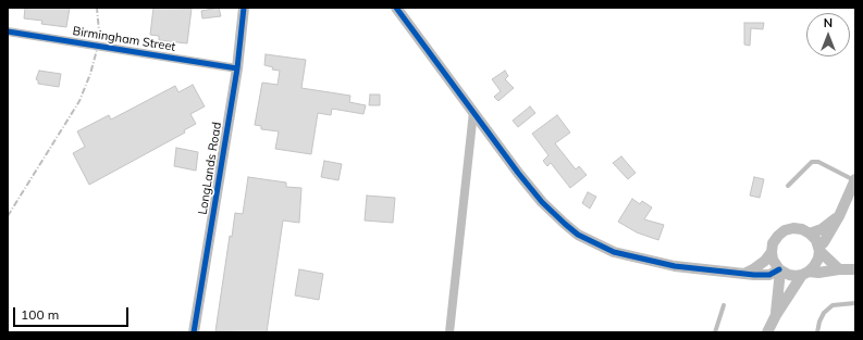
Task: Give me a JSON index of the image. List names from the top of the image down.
{
  "streets": {
    "street": ["Birmingham Street", "LongLands Road"]
  },
  "crossings": [
    ["Birmingham Street", "LongLands Road"]
  ],
  "scale_bar": "100 m",
  "north": "top"
}
